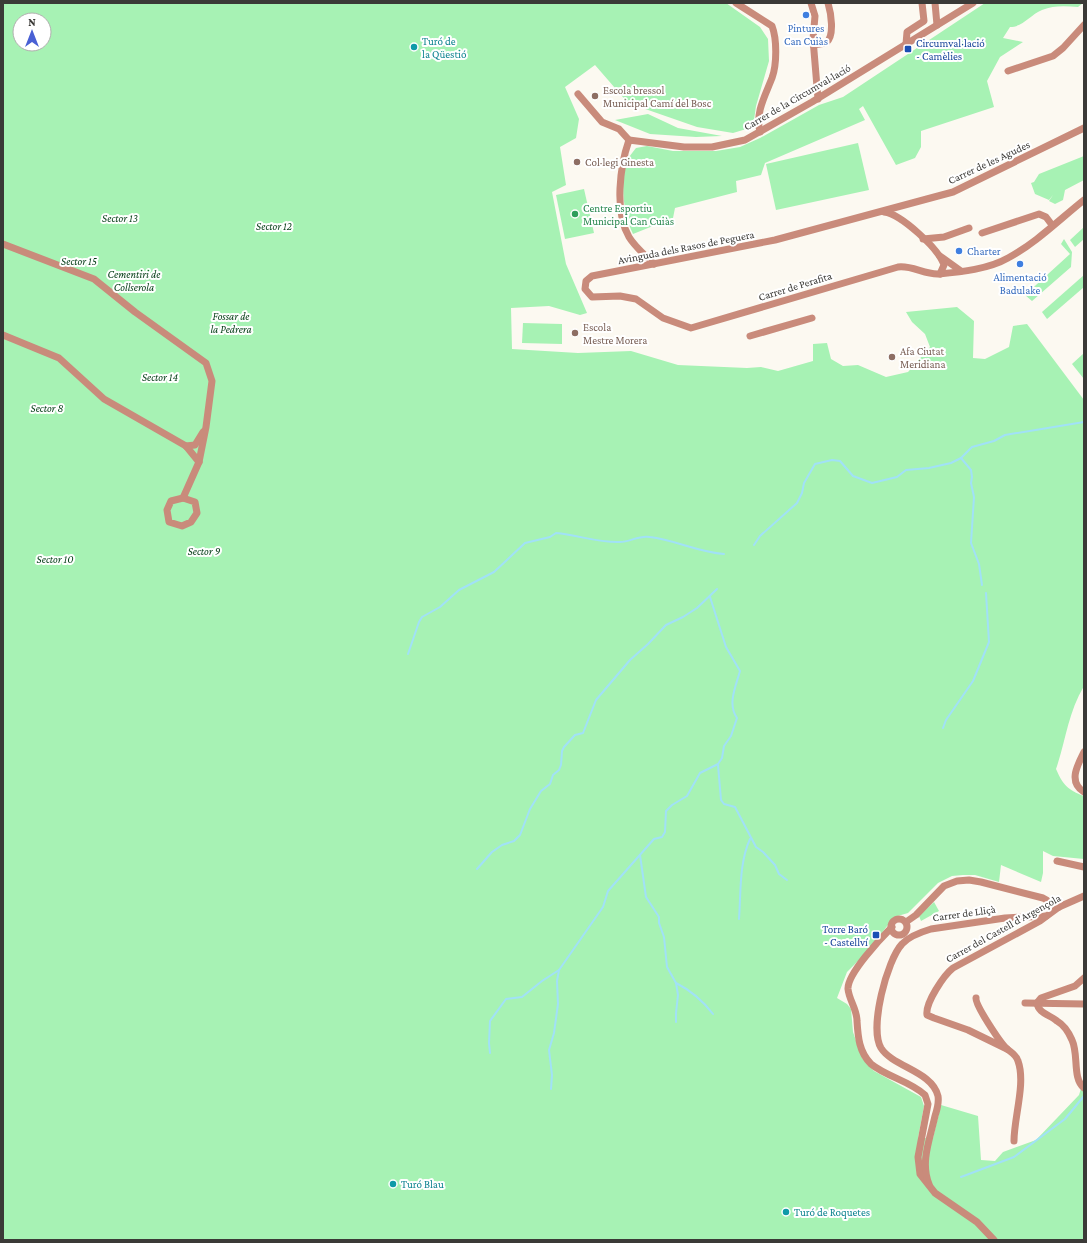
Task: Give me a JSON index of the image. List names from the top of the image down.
{
  "streets": {
    "street": [
      "Carrer de la Circumval·lació",
      "Carrer de les Agudes",
      "Avinguda dels Rasos de Peguera",
      "Carrer de Perafita",
      "Carrer de Lliçà",
      "Carrer del Castell d'Argençola"
    ]
  },
  "crossings": [
    ["Carrer de les Agudes", "Avinguda dels Rasos de Peguera"],
    ["Avinguda dels Rasos de Peguera", "Carrer de Perafita"],
    ["Carrer de Lliçà", "Carrer del Castell d'Argençola"]
  ],
  "parks": [
    "Sector 13",
    "Sector 12",
    "Sector 15",
    "Cementiri de Collserola",
    "Fossar de la Pedrera",
    "Sector 14",
    "Sector 8",
    "Sector 9",
    "Sector 10"
  ],
  "places": {
    "other": [
      "Pintures Can Cuiàs",
      "Turó de la Qüestió",
      "Escola bressol Municipal Camí del Bosc",
      "Col·legi Ginesta",
      "Centre Esportiu Municipal Can Cuiàs",
      "Charter",
      "Alimentació Badulake",
      "Escola Mestre Morera",
      "Afa Ciutat Meridiana",
      "Turó Blau",
      "Turó de Roquetes"
    ],
    "transit": ["Circumval·lació - Camèlies", "Torre Baró - Castellví"]
  },
  "north": "top"
}
